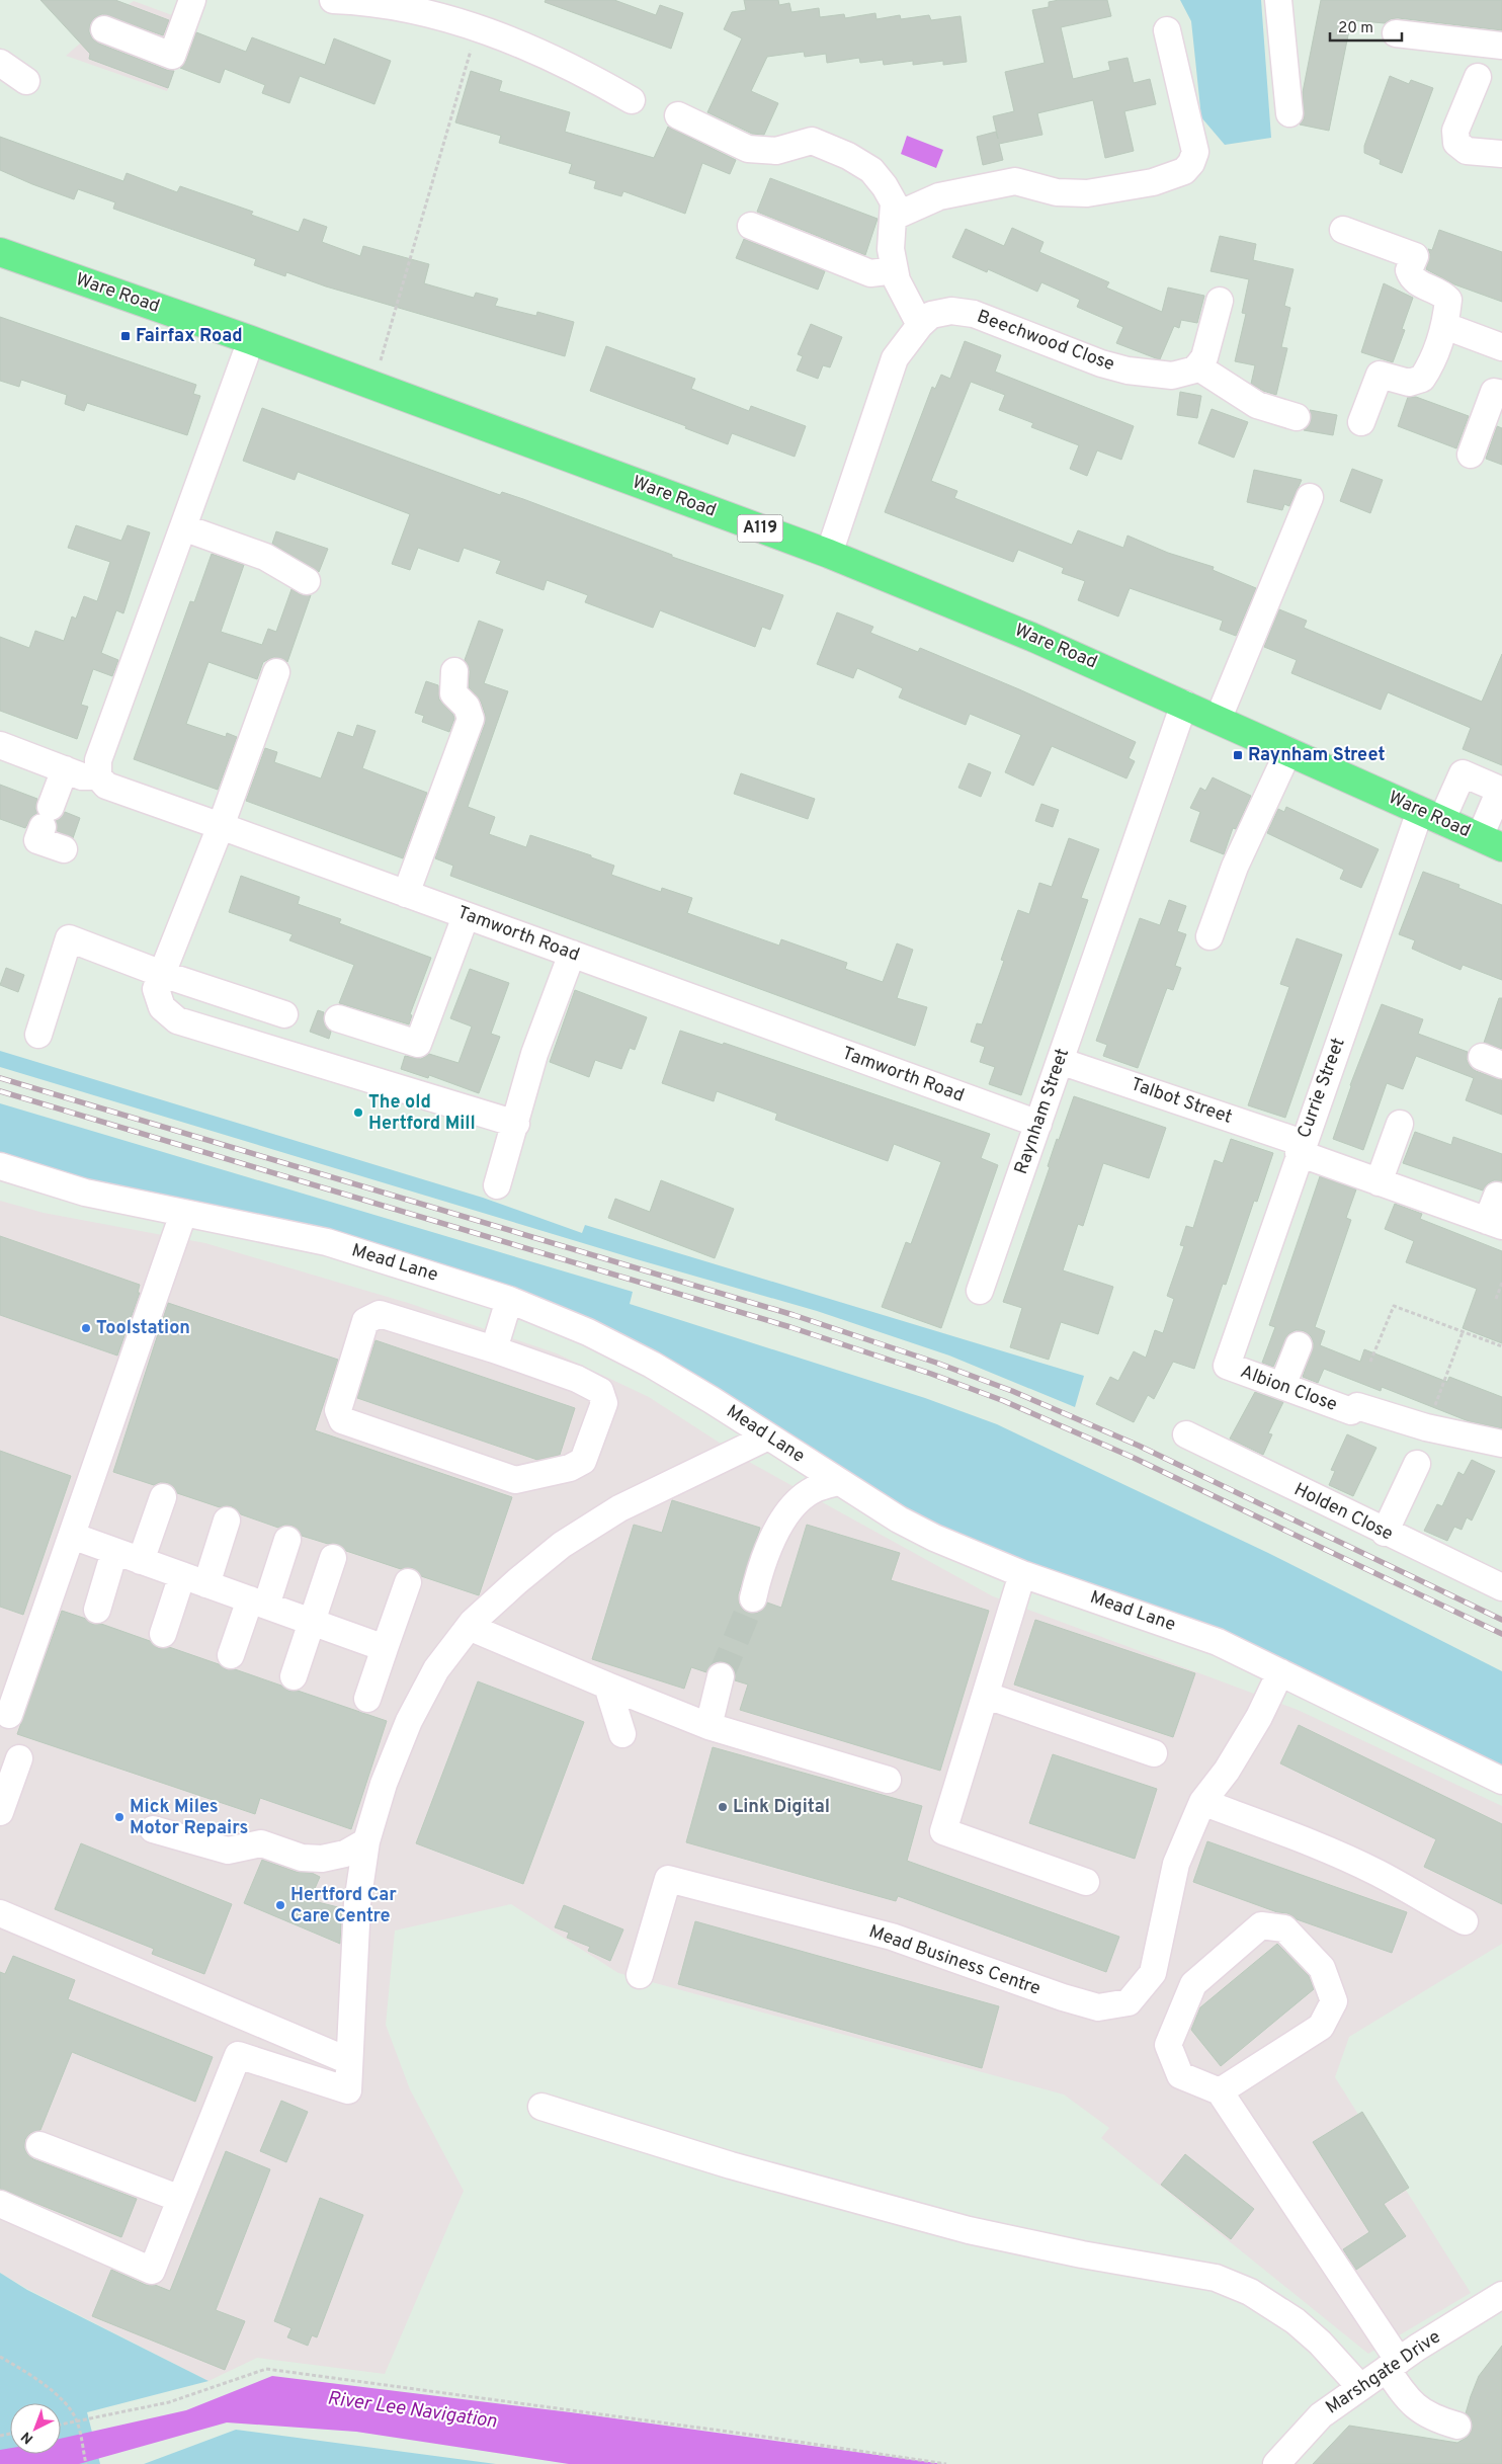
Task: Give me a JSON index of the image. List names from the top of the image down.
{
  "streets": {
    "main road": ["Ware Road", "A119"],
    "street": [
      "Beechwood Close",
      "Tamworth Road",
      "Currie Street",
      "Talbot Street",
      "Raynham Street",
      "Mead Lane",
      "Albion Close",
      "Holden Close",
      "Mead Business Centre",
      "Marshgate Drive"
    ]
  },
  "crossings": [
    ["Ware Road", "Beechwood Close"],
    ["Ware Road", "Currie Street"],
    ["Ware Road", "Raynham Street"],
    ["Tamworth Road", "Raynham Street"],
    ["Currie Street", "Talbot Street"],
    ["Currie Street", "Albion Close"],
    ["Talbot Street", "Raynham Street"],
    ["Mead Lane", "Mead Business Centre"]
  ],
  "water": ["River Lee Navigation"],
  "places": {
    "transit": ["Fairfax Road", "Raynham Street"],
    "other": [
      "The old Hertford Mill",
      "Toolstation",
      "Link Digital",
      "Mick Miles Motor Repairs",
      "Hertford Car Care Centre"
    ]
  },
  "scale_bar": "20 m",
  "north": "bottom left"
}
